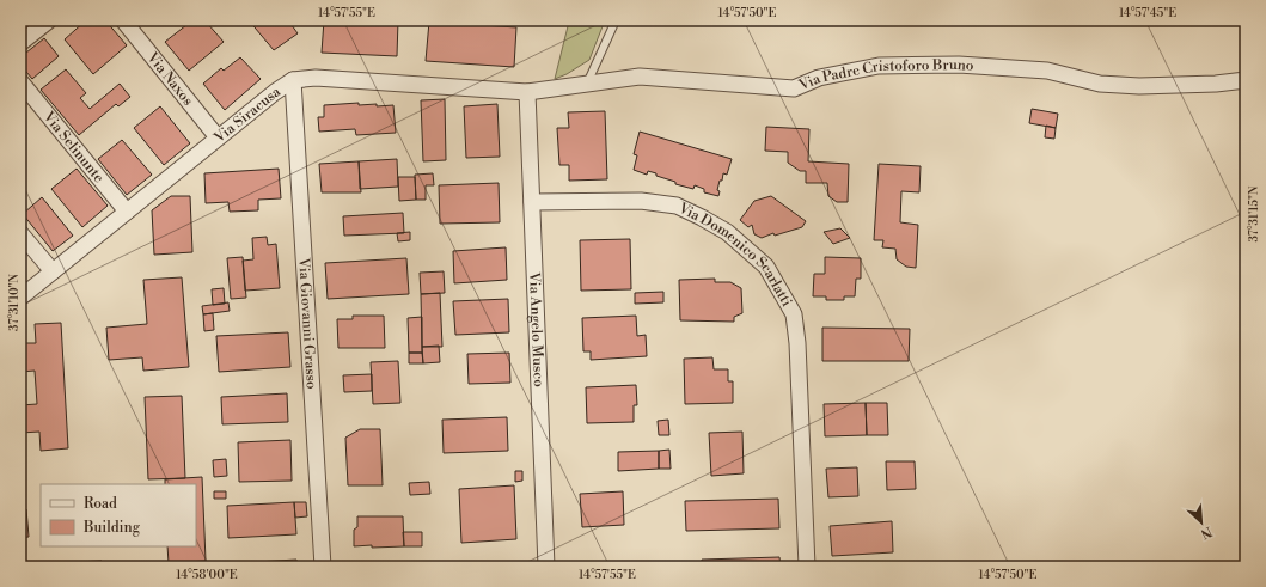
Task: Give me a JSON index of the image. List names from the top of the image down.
{
  "streets": {
    "street": [
      "Via Padre Cristoforo Bruno",
      "Via Naxos",
      "Via Siracusa",
      "Via Selinunte",
      "Via Domenico Scarlatti",
      "Via Giovanni Grasso",
      "Via Angelo Musco"
    ]
  },
  "crossings": [
    ["Via Padre Cristoforo Bruno", "Via Siracusa"],
    ["Via Padre Cristoforo Bruno", "Via Angelo Musco"],
    ["Via Naxos", "Via Siracusa"],
    ["Via Siracusa", "Via Selinunte"],
    ["Via Siracusa", "Via Giovanni Grasso"],
    ["Via Siracusa", "Via Angelo Musco"],
    ["Via Domenico Scarlatti", "Via Angelo Musco"]
  ],
  "legend": ["Road", "Building"],
  "north": "bottom right",
  "coordinates": [
    "14°57'55\"E",
    "14°57'50\"E",
    "14°57'45\"E",
    "37°31'15\"N",
    "37°31'10\"N",
    "14°58'00\"E"
  ]
}
